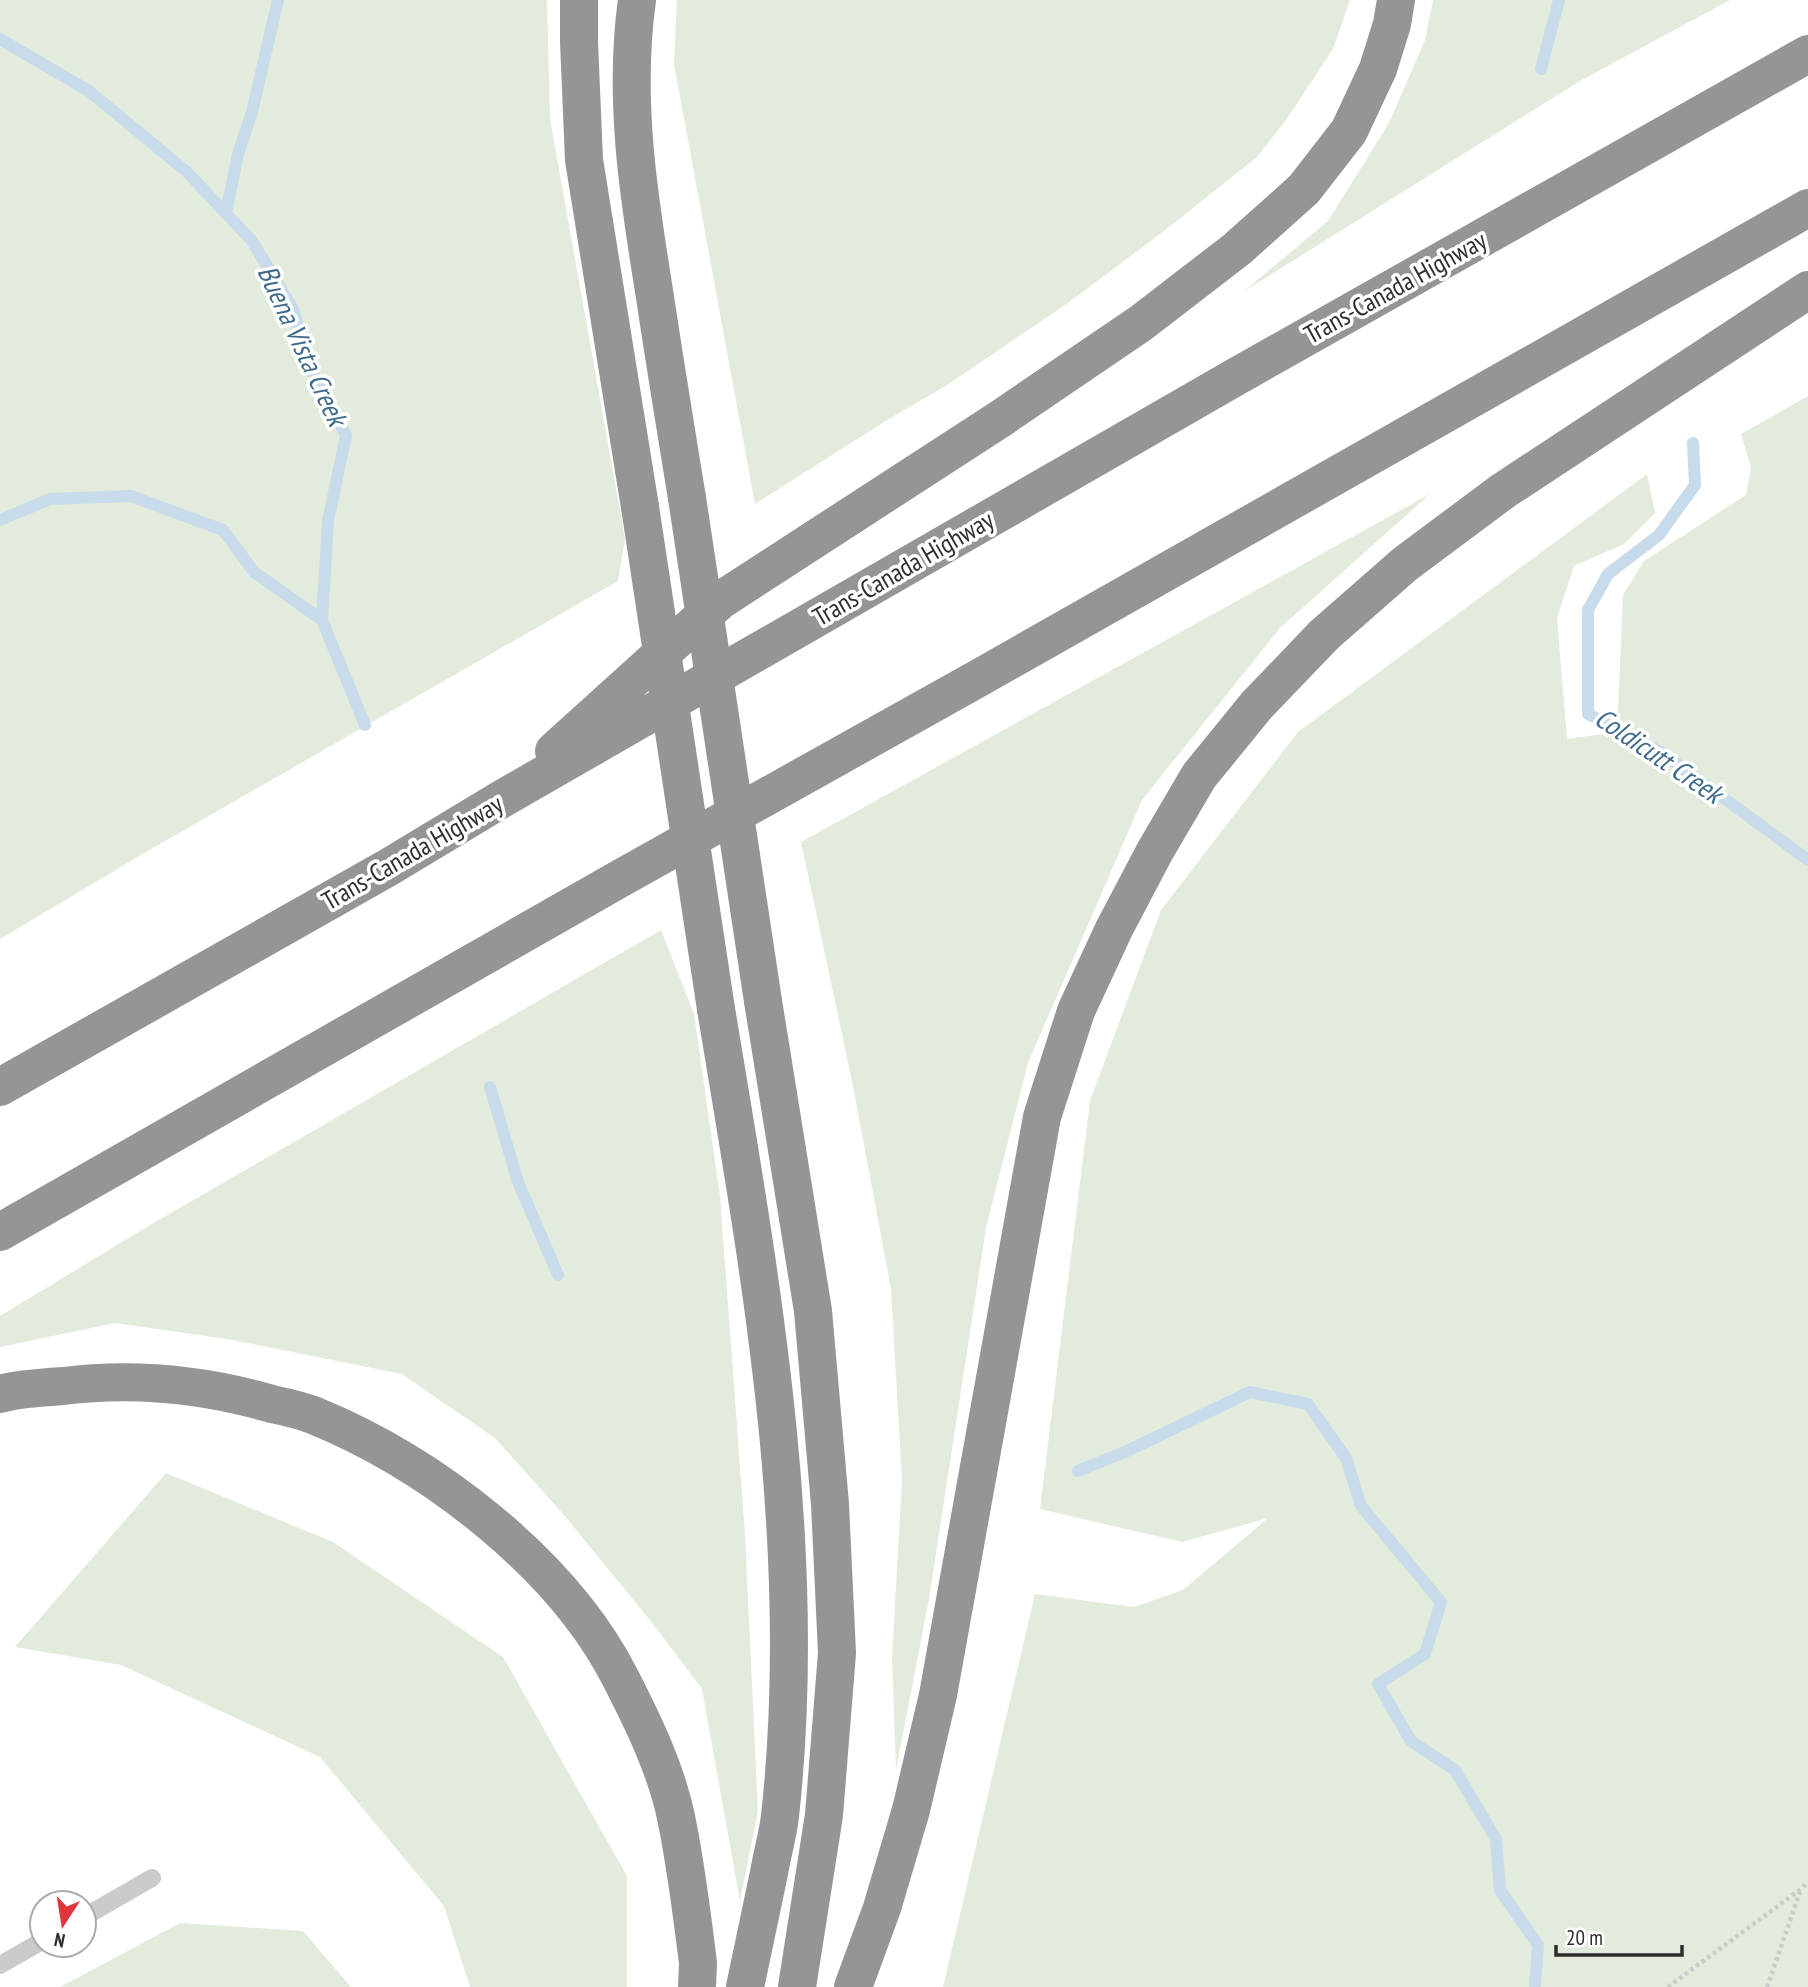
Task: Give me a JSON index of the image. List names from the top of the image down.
{
  "streets": {
    "highway": ["Trans-Canada Highway"]
  },
  "water": ["Buena Vista Creek", "Coldicutt Creek"],
  "scale_bar": "20 m",
  "north": "bottom"
}
